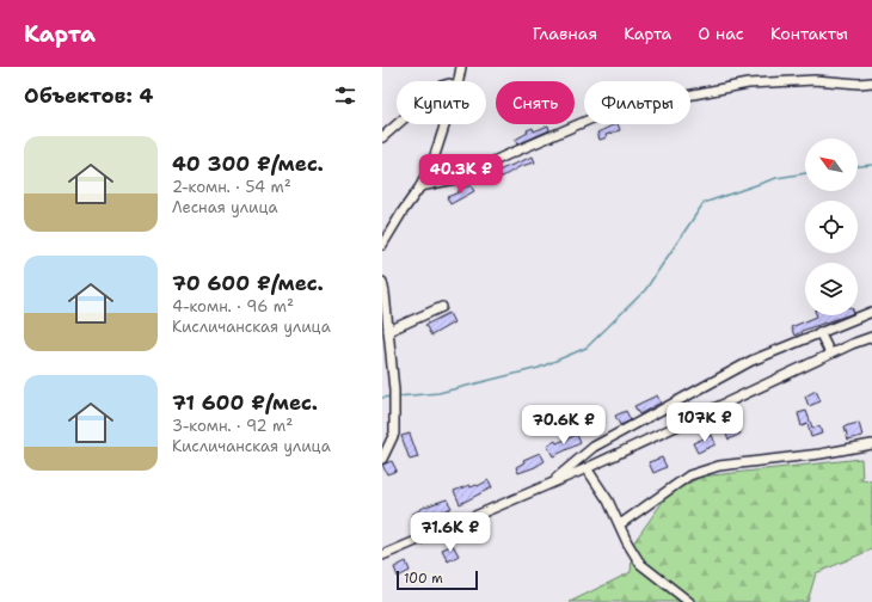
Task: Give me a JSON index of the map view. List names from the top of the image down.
{
  "scale_bar": "100 m",
  "north": "top left",
  "page": {
    "header": "Карта",
    "nav": [
      "Главная",
      "Карта",
      "О нас",
      "Контакты"
    ],
    "heading": "Объектов: 4",
    "chip": ["Купить", "Снять", "Фильтры"],
    "list": [
      {
        "name": "40 300 ₽/мес.",
        "note": "2-комн. · 54 m² · Лесная улица"
      },
      {
        "name": "70 600 ₽/мес.",
        "note": "4-комн. · 96 m² · Кисличанская улица"
      },
      {
        "name": "71 600 ₽/мес.",
        "note": "3-комн. · 92 m² · Кисличанская улица"
      }
    ],
    "price": [
      "40.3K ₽",
      "107K ₽",
      "70.6K ₽",
      "71.6K ₽"
    ],
    "scale": "100 m"
  }
}
